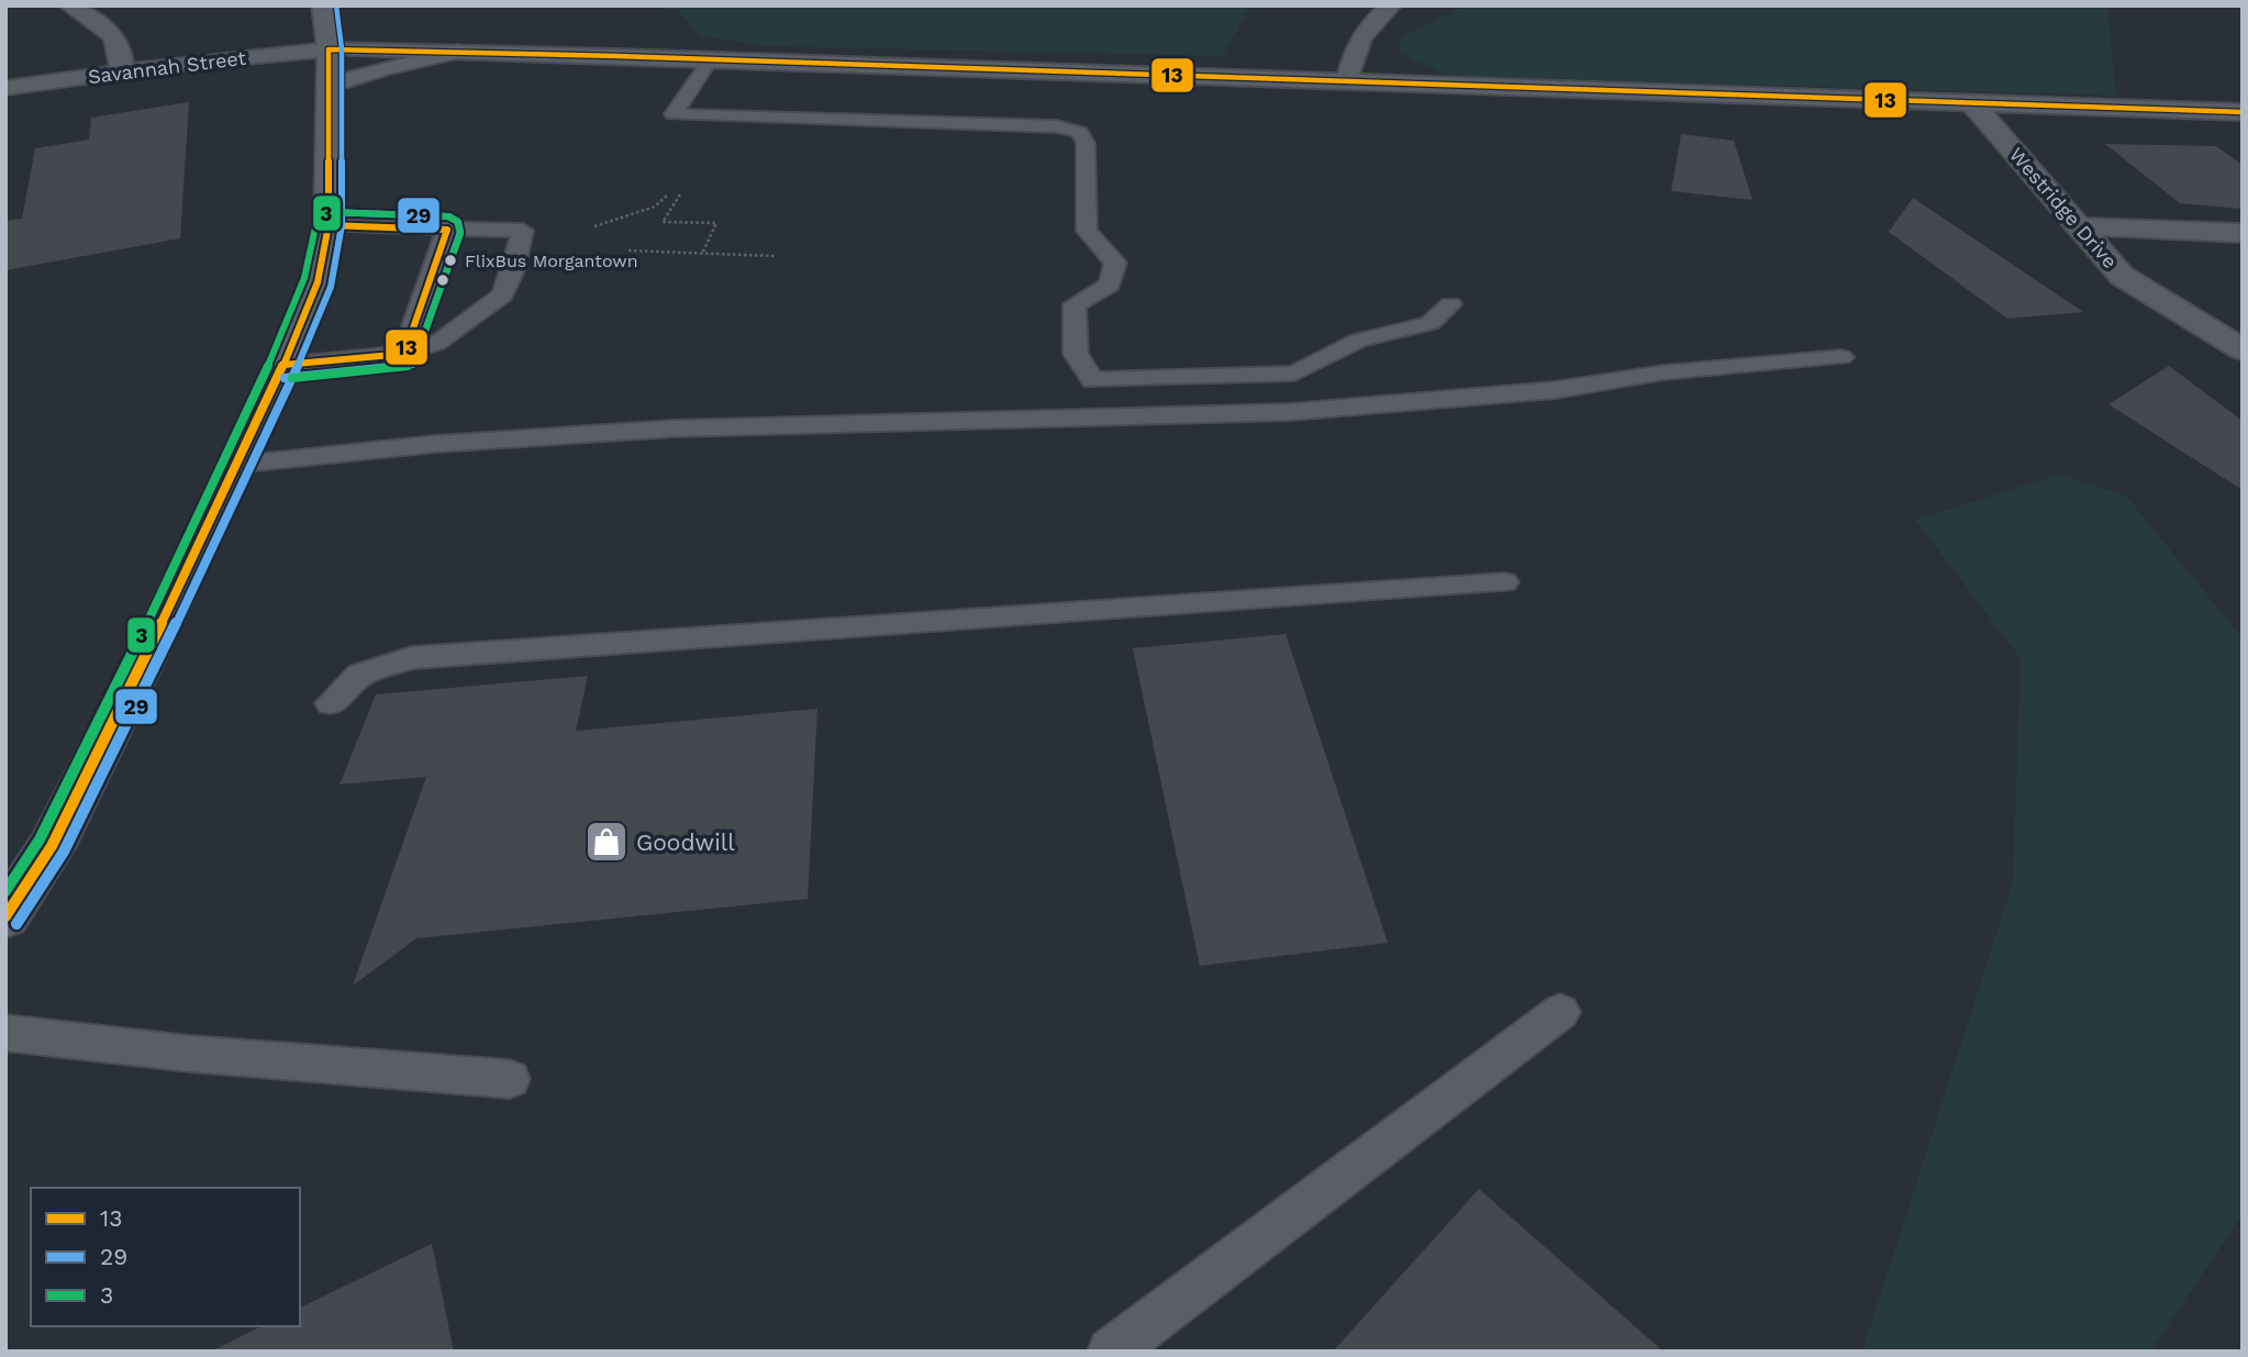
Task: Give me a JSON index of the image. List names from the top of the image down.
{
  "streets": {
    "street": ["Savannah Street", "Westridge Drive"]
  },
  "crossings": [
    ["Savannah Street", "Westridge Drive"]
  ],
  "places": {
    "other": ["FlixBus Morgantown"],
    "shop": ["Goodwill"]
  },
  "lines": ["transit line 29", "transit line 13", "transit line 3"],
  "legend": ["13", "29", "3"]
}
